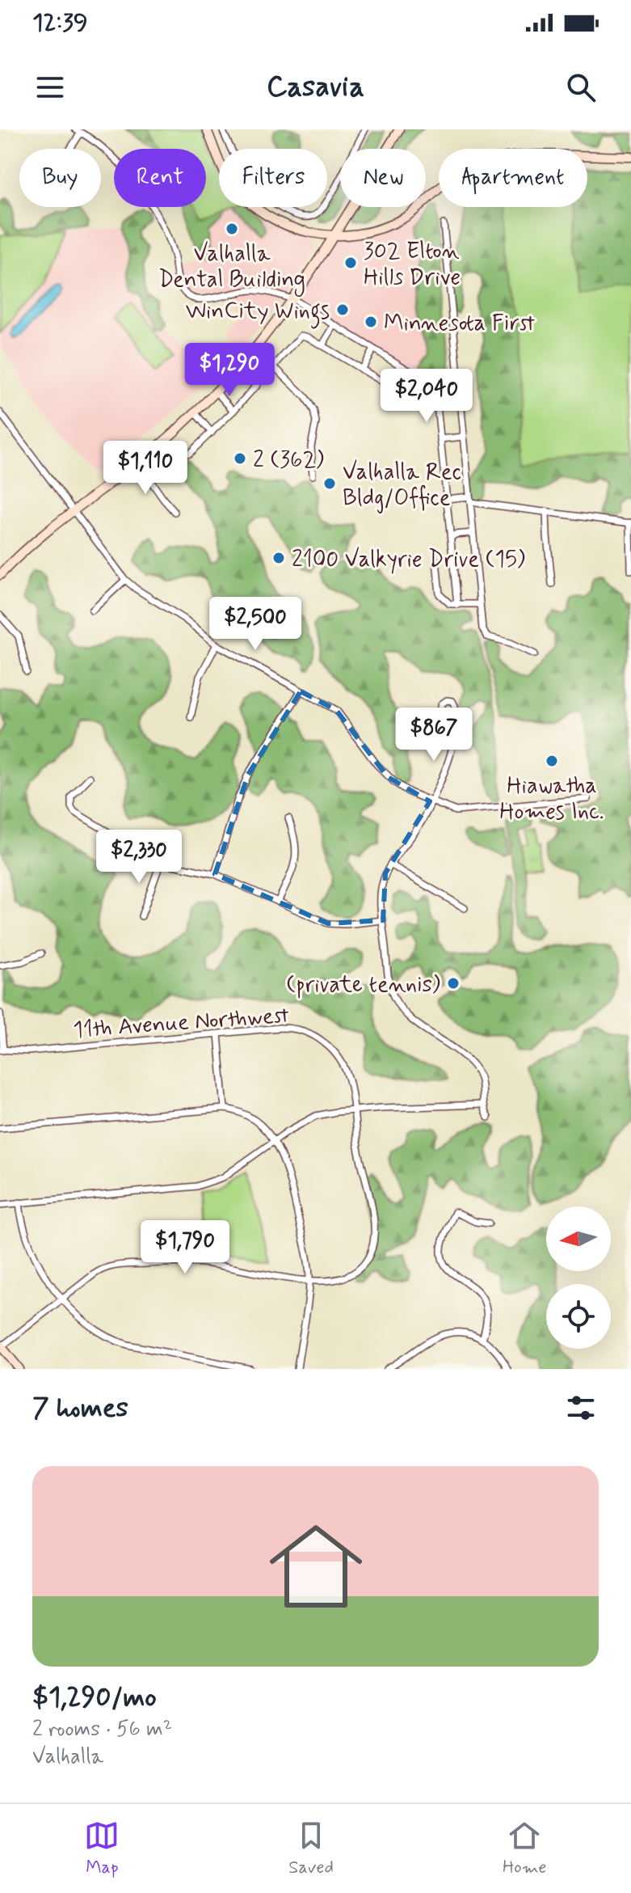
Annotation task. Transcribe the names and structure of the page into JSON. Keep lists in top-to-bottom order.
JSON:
{
  "streets": {
    "street": ["11th Avenue Northwest"]
  },
  "places": [
    "Valhalla Dental Building",
    "302 Elton Hills Drive",
    "WinCity Wings",
    "Minnesota First",
    "2 (362)",
    "Valhalla Rec Bldg/Office",
    "2100 Valkyrie Drive (15)",
    "Hiawatha Homes Inc.",
    "(private tennis)"
  ],
  "north": "left",
  "page": {
    "status": "12:39",
    "header": "Casavia",
    "chip": [
      "Buy",
      "Rent",
      "Filters",
      "New",
      "Apartment"
    ],
    "price": [
      "$1,290",
      "$2,040",
      "$1,110",
      "$2,500",
      "$867",
      "$2,330",
      "$1,790"
    ],
    "heading": "7 homes",
    "list": [
      {
        "name": "$1,290/mo",
        "note": "2 rooms · 56 m² · Valhalla"
      }
    ],
    "tabs": ["Map", "Saved", "Home"]
  }
}
